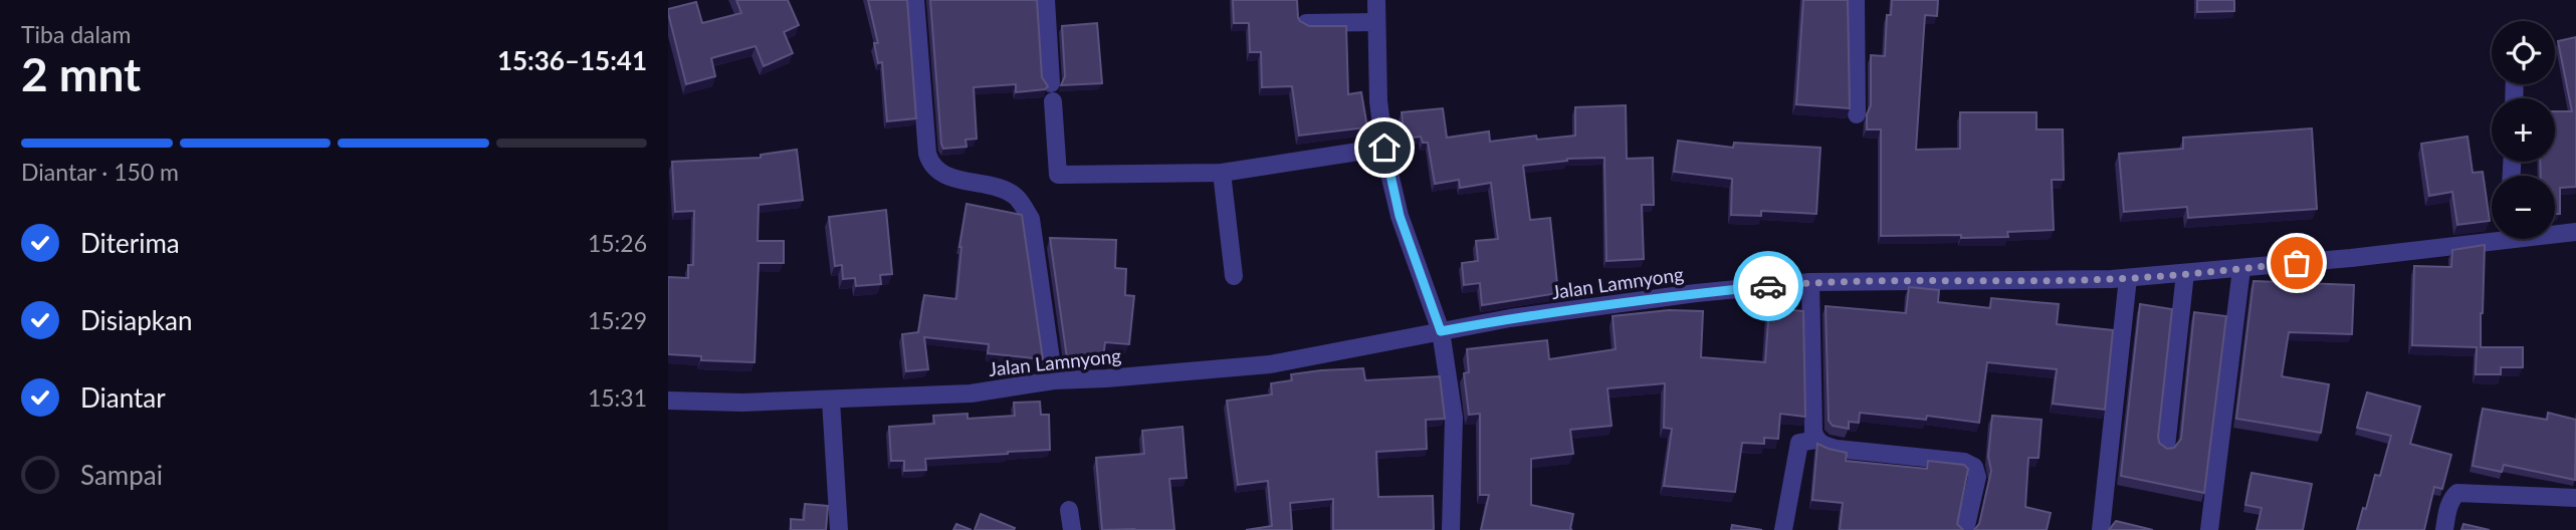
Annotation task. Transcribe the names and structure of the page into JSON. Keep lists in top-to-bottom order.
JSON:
{
  "streets": {
    "street": ["Jalan Lamnyong"]
  },
  "page": {
    "heading": ["2 mnt", "Tiba dalam", "15:36–15:41"],
    "map_buttons": ["+", "−"],
    "bar": "Diantar · 150 m",
    "list": [
      ["Diterima", "15:26"],
      ["Disiapkan", "15:29"],
      ["Diantar", "15:31"],
      "Sampai"
    ]
  }
}
